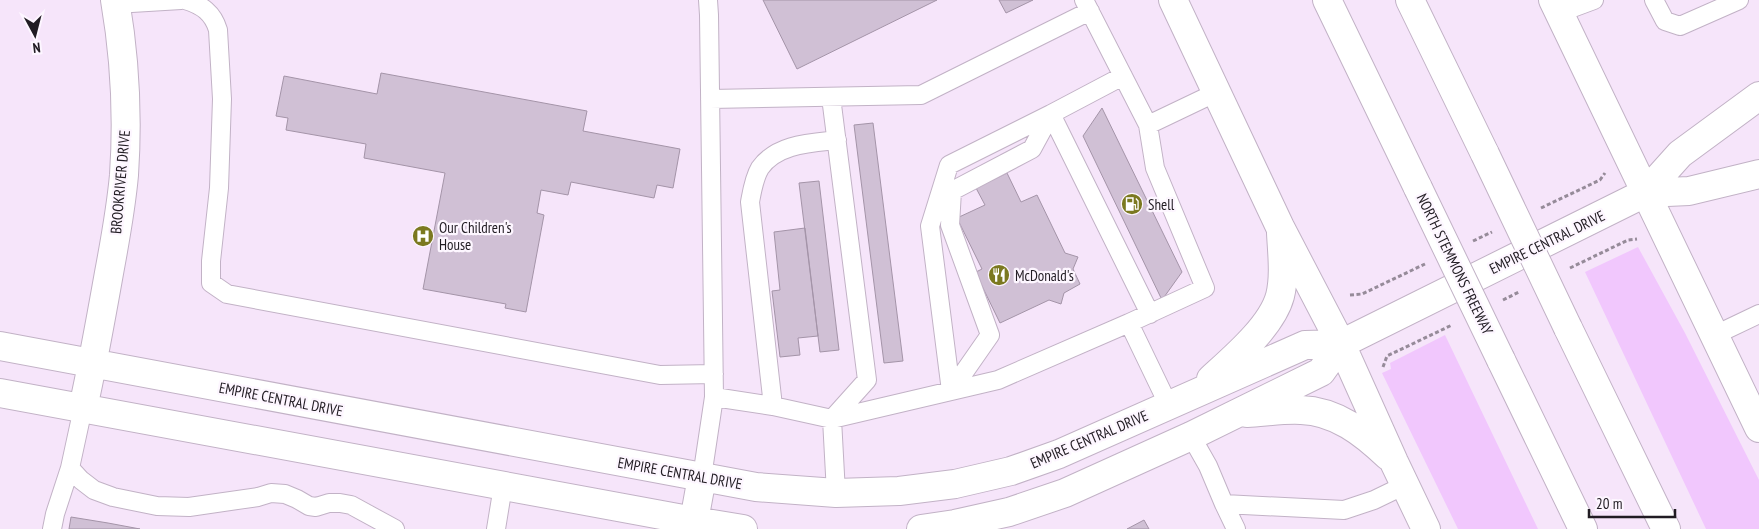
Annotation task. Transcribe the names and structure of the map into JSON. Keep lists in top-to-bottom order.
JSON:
{
  "streets": {
    "main road": ["BROOKRIVER DRIVE", "EMPIRE CENTRAL DRIVE", "NORTH STEMMONS FREEWAY"]
  },
  "crossings": [
    ["BROOKRIVER DRIVE", "EMPIRE CENTRAL DRIVE"]
  ],
  "places": {
    "fuel station": ["Shell"],
    "hospital": ["Our Children's House"],
    "restaurant": ["McDonald's"]
  },
  "scale_bar": "20 m",
  "north": "bottom"
}
